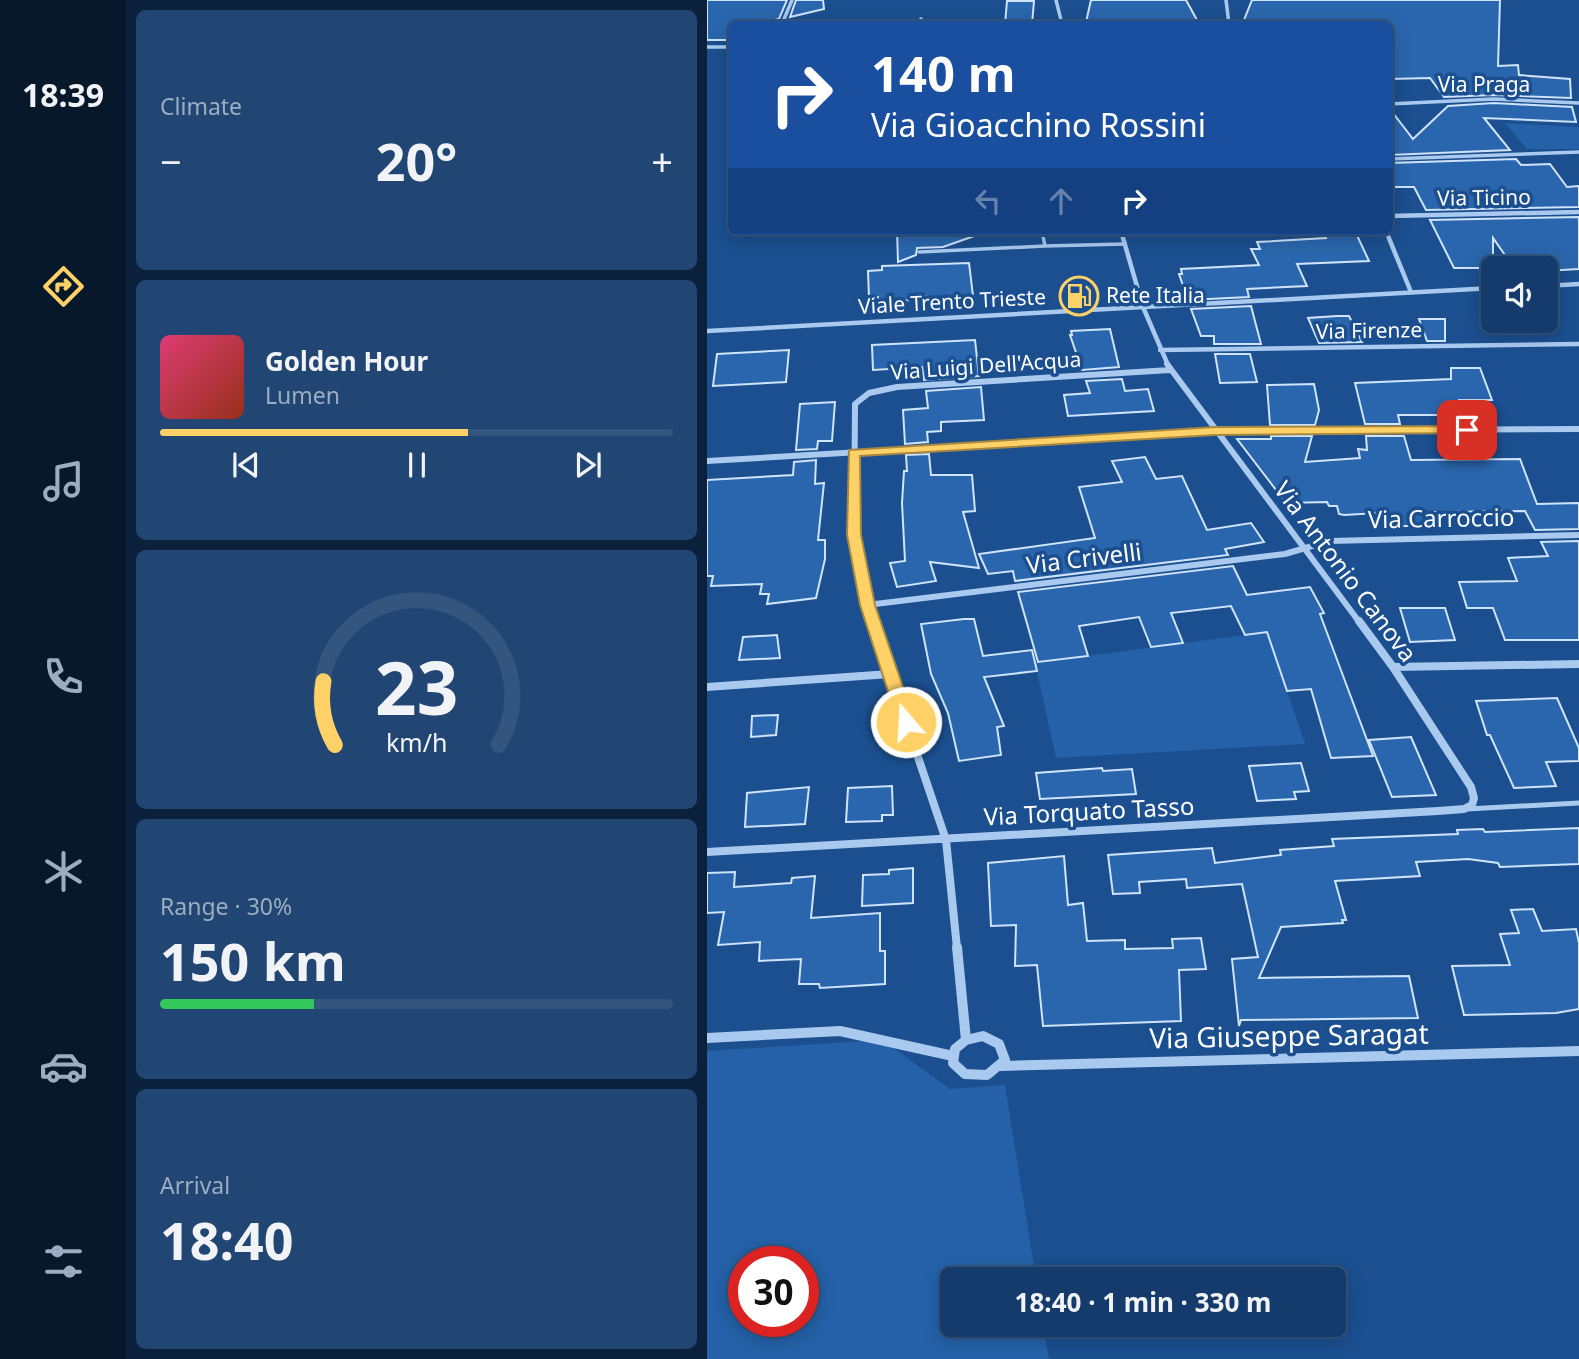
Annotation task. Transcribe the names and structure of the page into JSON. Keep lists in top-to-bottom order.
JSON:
{
  "streets": {
    "street": [
      "Via Praga",
      "Via Ticino",
      "Viale Trento Trieste",
      "Via Firenze",
      "Via Luigi Dell'Acqua",
      "Via Carroccio",
      "Via Crivelli",
      "Via Antonio Canova",
      "Via Torquato Tasso",
      "Via Giuseppe Saragat"
    ]
  },
  "crossings": [
    ["Via Luigi Dell'Acqua", "Via Antonio Canova"],
    ["Via Carroccio", "Via Crivelli"],
    ["Via Carroccio", "Via Antonio Canova"],
    ["Via Crivelli", "Via Antonio Canova"],
    ["Via Antonio Canova", "Via Torquato Tasso"]
  ],
  "places": {
    "fuel station": ["Rete Italia"]
  },
  "page": {
    "tabs": "18:39",
    "tile": [
      "Climate",
      ["Range · 30%", "150 km"],
      ["Arrival", "18:40"]
    ],
    "turn": ["140 m", "Via Gioacchino Rossini"],
    "heat": ["−", "20°", "+"],
    "song": ["Golden Hour", "Lumen"],
    "limit": "30",
    "trip": "18:40 · 1 min · 330 m",
    "gauge": ["23", "km/h"]
  }
}
